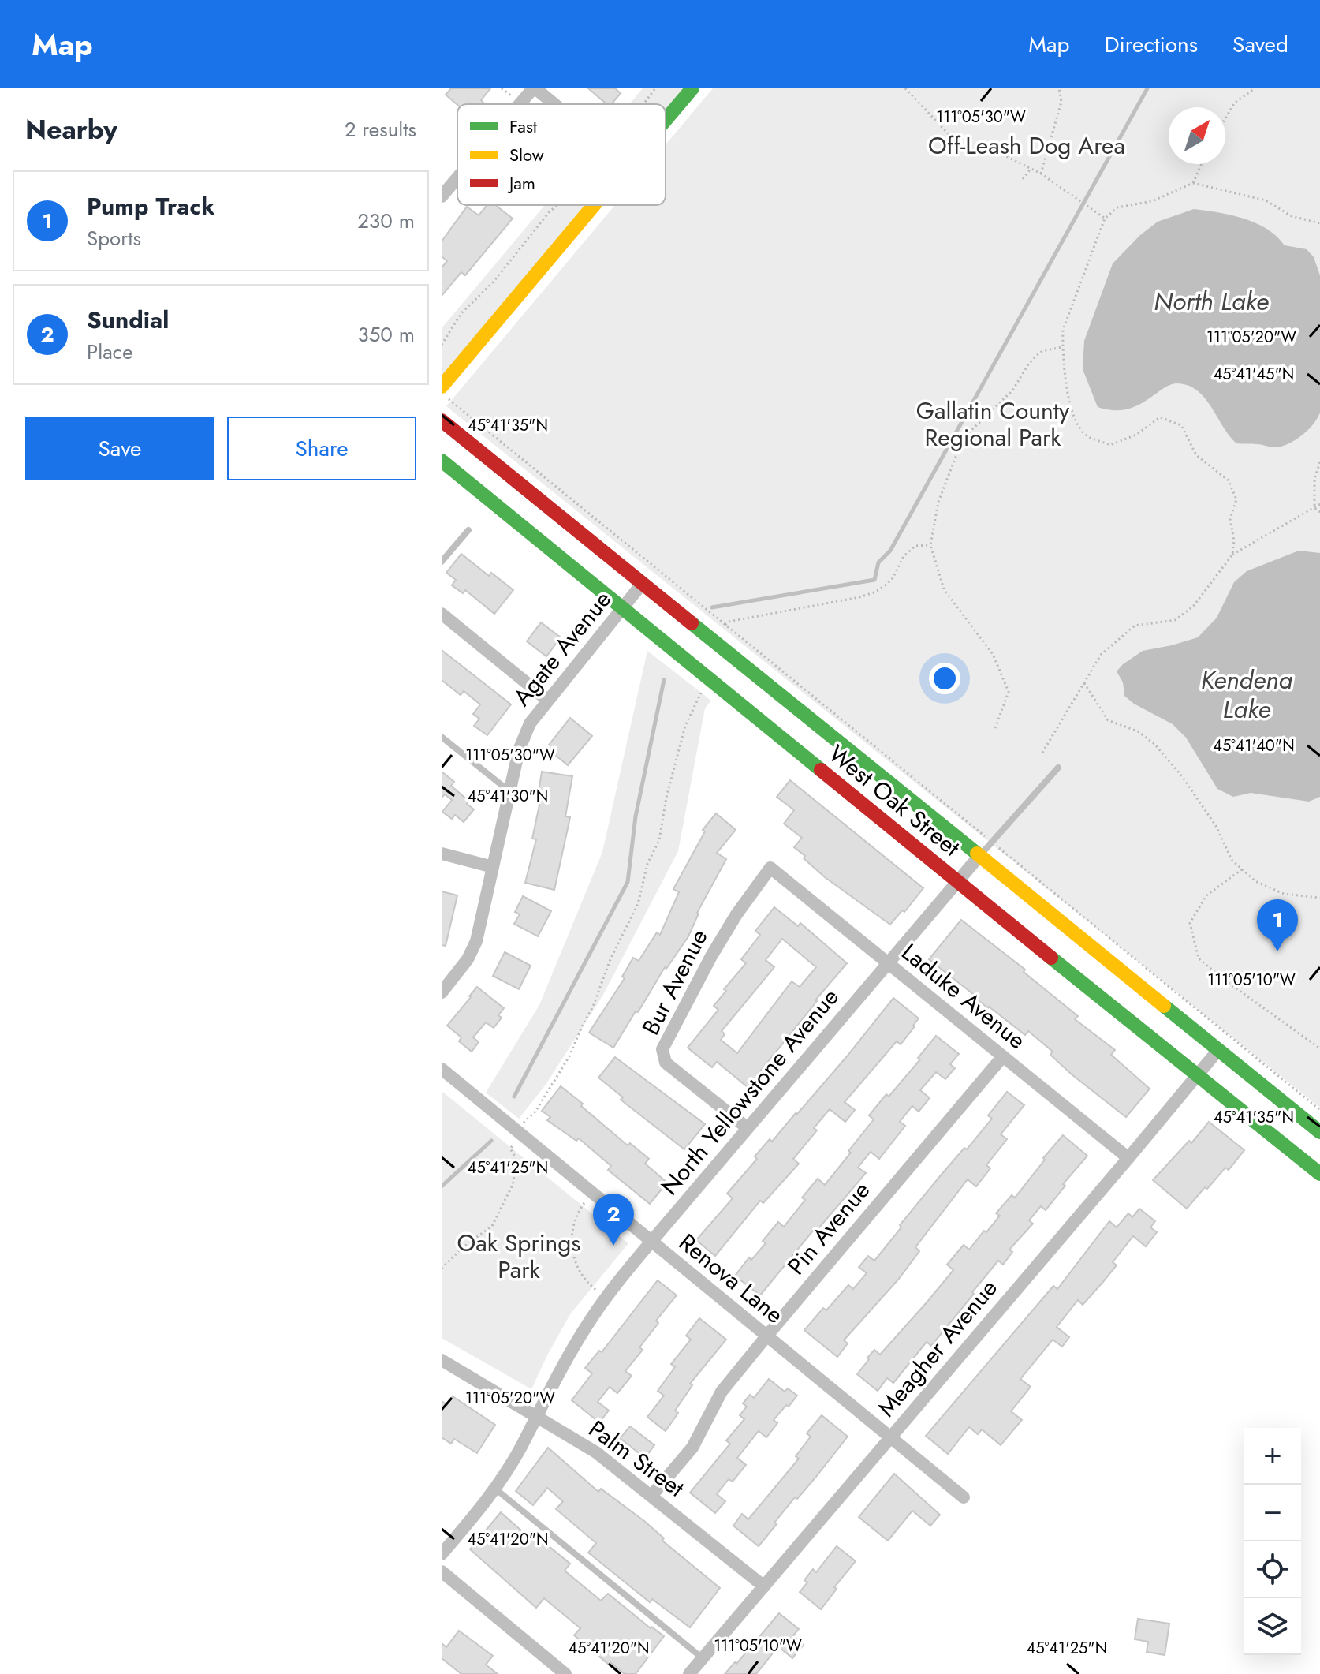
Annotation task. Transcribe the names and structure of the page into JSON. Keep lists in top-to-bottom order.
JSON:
{
  "streets": {
    "main road": ["West Oak Street"],
    "street": [
      "Agate Avenue",
      "Bur Avenue",
      "Laduke Avenue",
      "North Yellowstone Avenue",
      "Pin Avenue",
      "Renova Lane",
      "Meagher Avenue",
      "Palm Street"
    ]
  },
  "crossings": [
    ["Agate Avenue", "West Oak Street"],
    ["West Oak Street", "North Yellowstone Avenue"],
    ["West Oak Street", "Meagher Avenue"],
    ["Bur Avenue", "Laduke Avenue"],
    ["Bur Avenue", "North Yellowstone Avenue"],
    ["Laduke Avenue", "North Yellowstone Avenue"],
    ["Laduke Avenue", "Pin Avenue"],
    ["Laduke Avenue", "Meagher Avenue"],
    ["North Yellowstone Avenue", "Renova Lane"],
    ["North Yellowstone Avenue", "Palm Street"],
    ["Pin Avenue", "Renova Lane"],
    ["Pin Avenue", "Palm Street"],
    ["Renova Lane", "Meagher Avenue"],
    ["Meagher Avenue", "Palm Street"]
  ],
  "water": ["North Lake", "Kendena Lake"],
  "parks": ["Off-Leash Dog Area", "Gallatin County Regional Park", "Oak Springs Park"],
  "legend": ["Fast", "Slow", "Jam"],
  "north": "top right",
  "page": {
    "header": "Map",
    "nav": ["Map", "Directions", "Saved"],
    "heading": ["Nearby", "2 results"],
    "list": [
      {
        "mark": "1",
        "name": "Pump Track",
        "note": "Sports",
        "value": "230 m"
      },
      {
        "mark": "2",
        "name": "Sundial",
        "note": "Place",
        "value": "350 m"
      }
    ],
    "buttons": ["Save", "Share"],
    "pins": ["1", "2"],
    "map_buttons": ["+", "−"]
  },
  "coordinates": [
    "111°05'30\"W",
    "111°05'20\"W",
    "45°41'45\"N",
    "45°41'35\"N",
    "45°41'40\"N",
    "45°41'30\"N",
    "111°05'10\"W",
    "45°41'25\"N",
    "45°41'20\"N"
  ]
}
